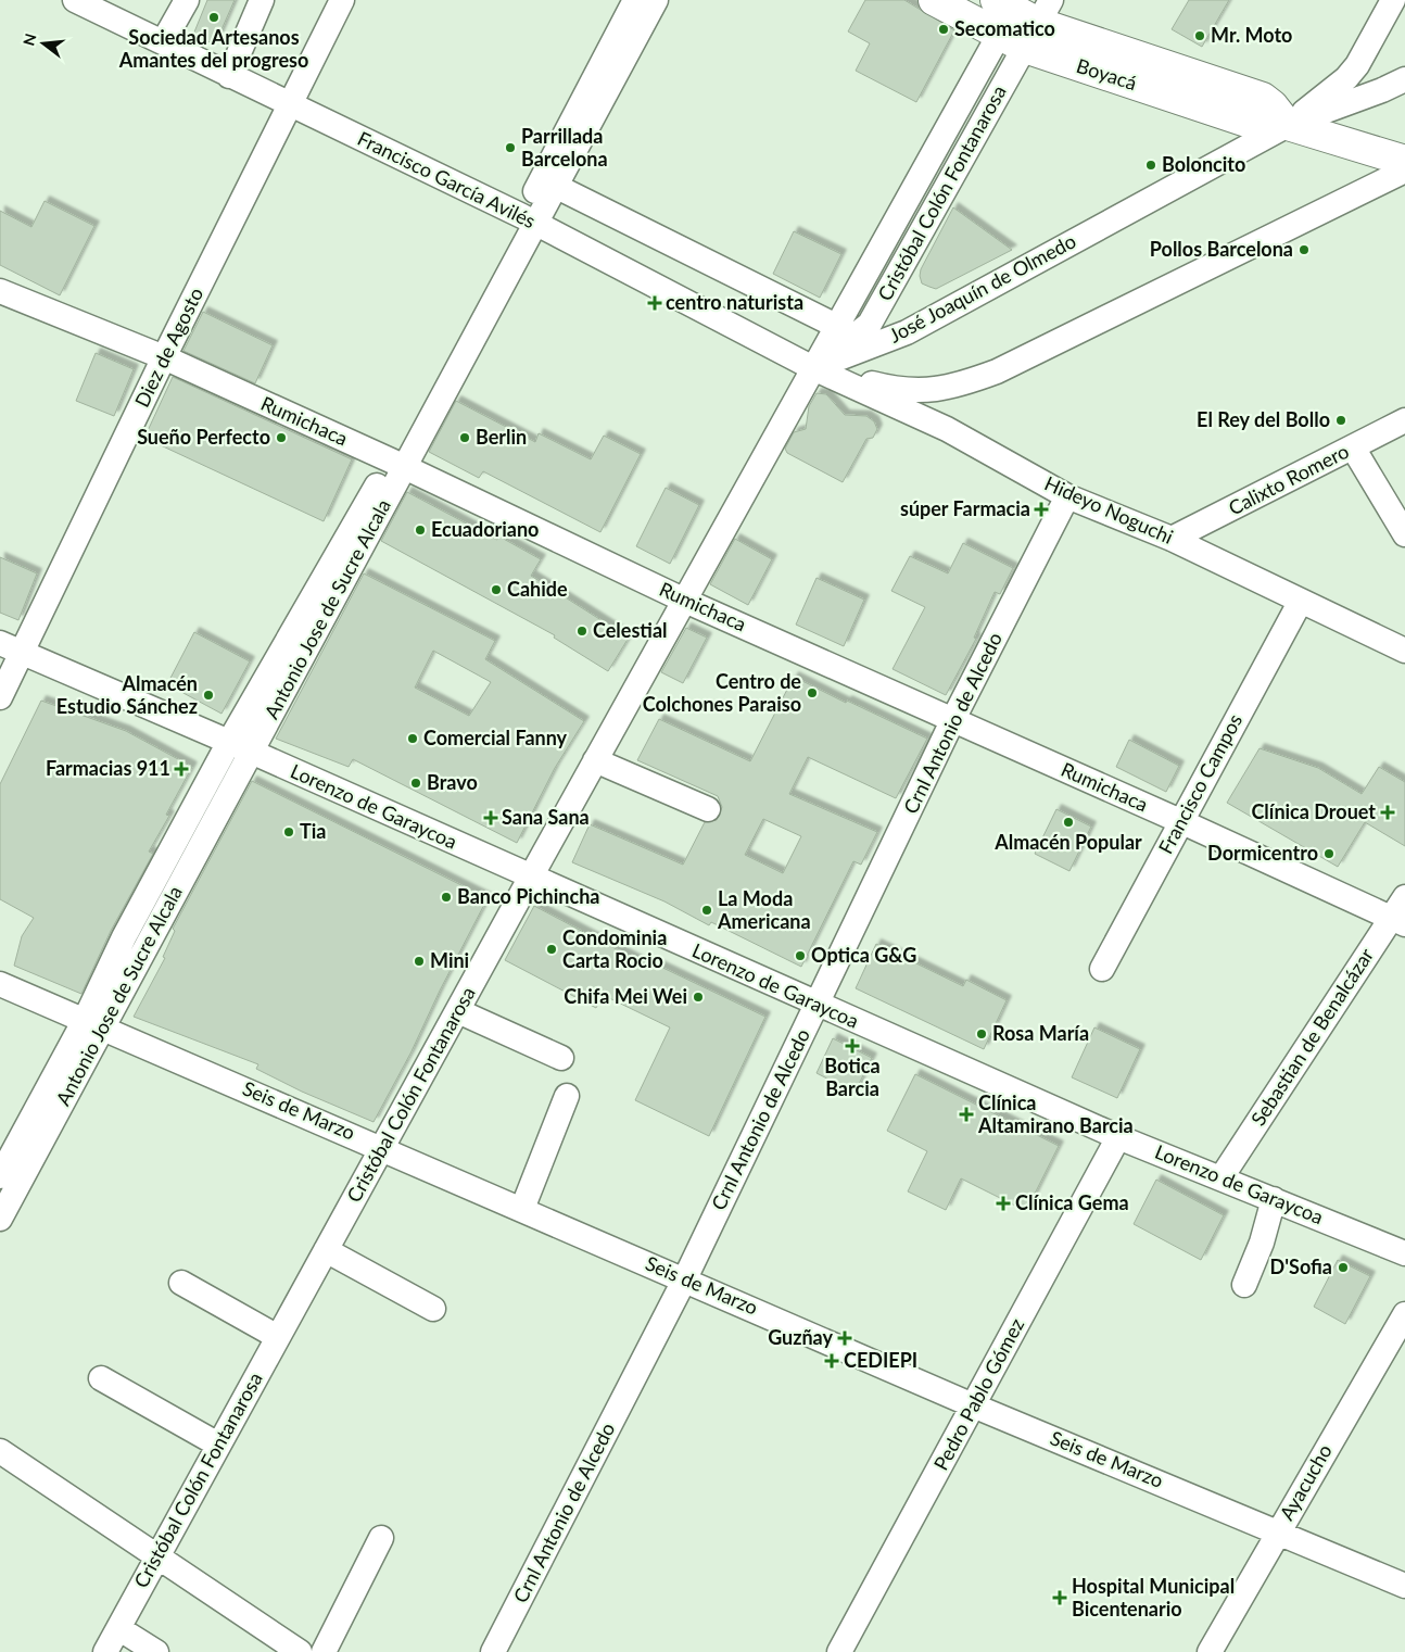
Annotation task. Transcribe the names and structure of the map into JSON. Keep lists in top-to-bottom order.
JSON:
{
  "streets": {
    "main road": ["Boyacá"],
    "street": [
      "Francisco García Avilés",
      "Cristóbal Colón Fontanarosa",
      "José Joaquín de Olmedo",
      "Diez de Agosto",
      "Rumichaca",
      "Calixto Romero",
      "Hideyo Noguchi",
      "Antonio Jose de Sucre Alcala",
      "Crnl Antonio de Alcedo",
      "Francisco Campos",
      "Lorenzo de Garaycoa",
      "Sebastian de Benalcázar",
      "Seis de Marzo",
      "Pedro Pablo Gómez",
      "Ayacucho"
    ]
  },
  "crossings": [
    ["Boyacá", "Cristóbal Colón Fontanarosa"],
    ["Boyacá", "José Joaquín de Olmedo"],
    ["Francisco García Avilés", "Cristóbal Colón Fontanarosa"],
    ["Francisco García Avilés", "José Joaquín de Olmedo"],
    ["Francisco García Avilés", "Diez de Agosto"],
    ["Francisco García Avilés", "Hideyo Noguchi"],
    ["Francisco García Avilés", "Antonio Jose de Sucre Alcala"],
    ["Cristóbal Colón Fontanarosa", "José Joaquín de Olmedo"],
    ["Cristóbal Colón Fontanarosa", "Rumichaca"],
    ["Cristóbal Colón Fontanarosa", "Hideyo Noguchi"],
    ["Cristóbal Colón Fontanarosa", "Lorenzo de Garaycoa"],
    ["Cristóbal Colón Fontanarosa", "Seis de Marzo"],
    ["José Joaquín de Olmedo", "Hideyo Noguchi"],
    ["Diez de Agosto", "Rumichaca"],
    ["Diez de Agosto", "Lorenzo de Garaycoa"],
    ["Rumichaca", "Antonio Jose de Sucre Alcala"],
    ["Rumichaca", "Crnl Antonio de Alcedo"],
    ["Rumichaca", "Francisco Campos"],
    ["Rumichaca", "Sebastian de Benalcázar"],
    ["Calixto Romero", "Hideyo Noguchi"],
    ["Hideyo Noguchi", "Crnl Antonio de Alcedo"],
    ["Hideyo Noguchi", "Francisco Campos"],
    ["Antonio Jose de Sucre Alcala", "Lorenzo de Garaycoa"],
    ["Antonio Jose de Sucre Alcala", "Seis de Marzo"],
    ["Crnl Antonio de Alcedo", "Lorenzo de Garaycoa"],
    ["Crnl Antonio de Alcedo", "Seis de Marzo"],
    ["Lorenzo de Garaycoa", "Sebastian de Benalcázar"],
    ["Lorenzo de Garaycoa", "Pedro Pablo Gómez"],
    ["Seis de Marzo", "Pedro Pablo Gómez"],
    ["Seis de Marzo", "Ayacucho"]
  ],
  "places": {
    "other": [
      "Sociedad Artesanos Amantes del progreso",
      "Secomatico",
      "Mr. Moto",
      "Parrillada Barcelona",
      "Boloncito",
      "Pollos Barcelona",
      "El Rey del Bollo",
      "Sueño Perfecto",
      "Berlin",
      "Ecuadoriano",
      "Cahide",
      "Celestial",
      "Centro de Colchones Paraiso",
      "Almacén Estudio Sánchez",
      "Comercial Fanny",
      "Bravo",
      "Almacén Popular",
      "Tia",
      "Dormicentro",
      "Banco Pichincha",
      "La Moda Americana",
      "Condominia Carta Rocio",
      "Optica G&G",
      "Mini",
      "Chifa Mei Wei",
      "Rosa María",
      "D'Sofia"
    ],
    "health": [
      "centro naturista",
      "súper Farmacia",
      "Farmacias 911",
      "Clínica Drouet",
      "Sana Sana",
      "Botica Barcia",
      "Clínica Altamirano Barcia",
      "Clínica Gema",
      "Guzñay",
      "CEDIEPI",
      "Hospital Municipal Bicentenario"
    ]
  },
  "north": "left"
}
